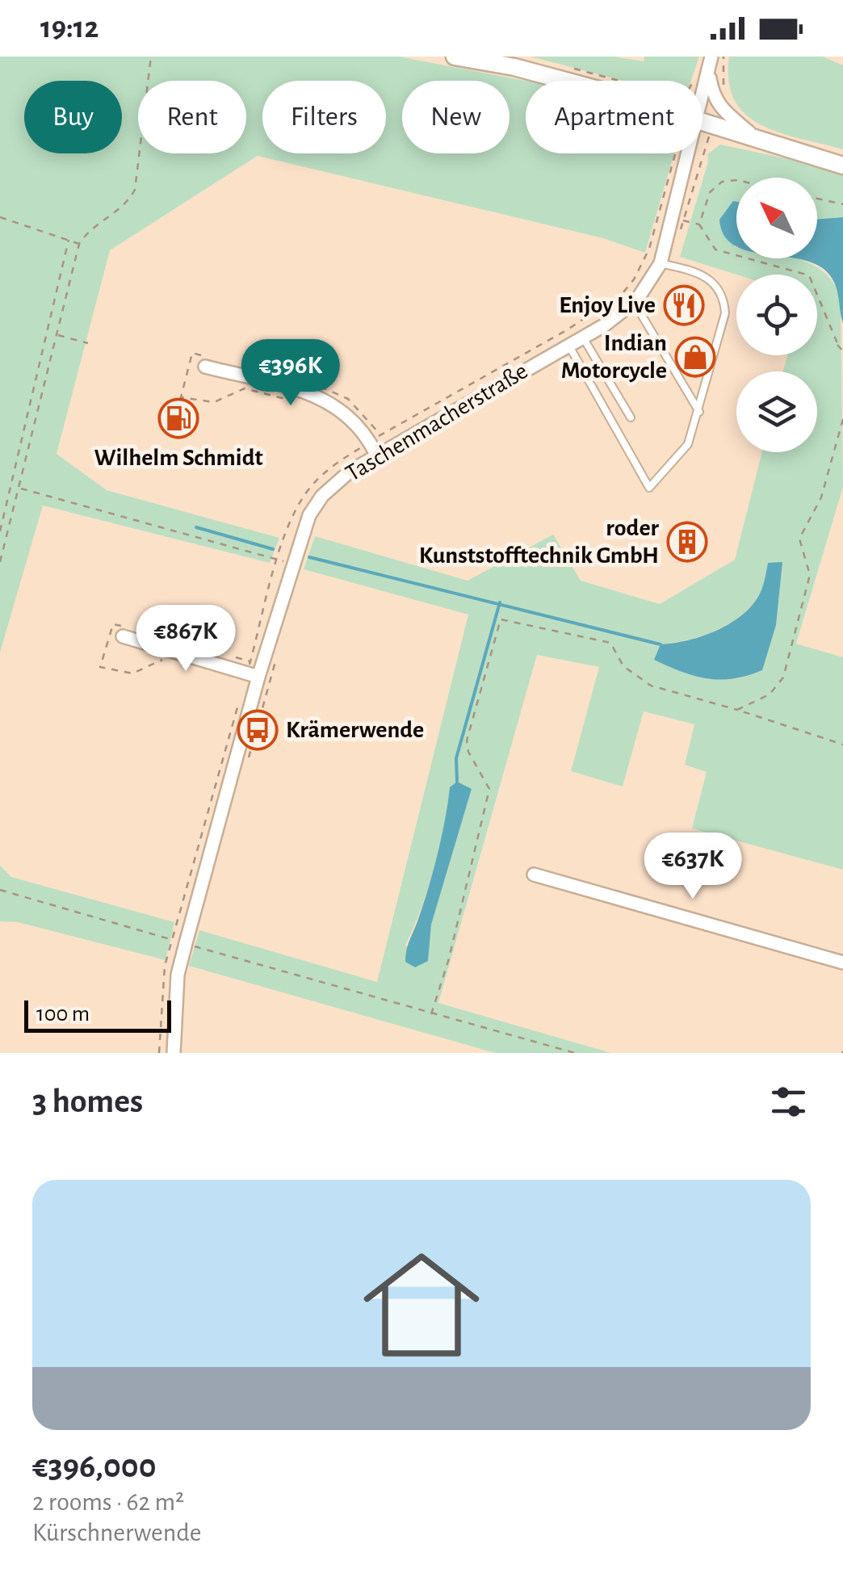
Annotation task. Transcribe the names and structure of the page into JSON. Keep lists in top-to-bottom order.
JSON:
{
  "streets": {
    "street": ["Taschenmacherstraße"]
  },
  "places": {
    "restaurant": ["Enjoy Live"],
    "shop": ["Indian Motorcycle"],
    "fuel station": ["Wilhelm Schmidt"],
    "building": ["roder Kunststofftechnik GmbH"],
    "bus stop": ["Krämerwende"]
  },
  "scale_bar": "100 m",
  "north": "top left",
  "page": {
    "status": "19:12",
    "chip": [
      "Buy",
      "Rent",
      "Filters",
      "New",
      "Apartment"
    ],
    "price": ["€396K", "€867K", "€637K"],
    "scale": "100 m",
    "heading": "3 homes",
    "list": [
      {
        "name": "€396,000",
        "note": "2 rooms · 62 m² · Kürschnerwende"
      }
    ]
  }
}
